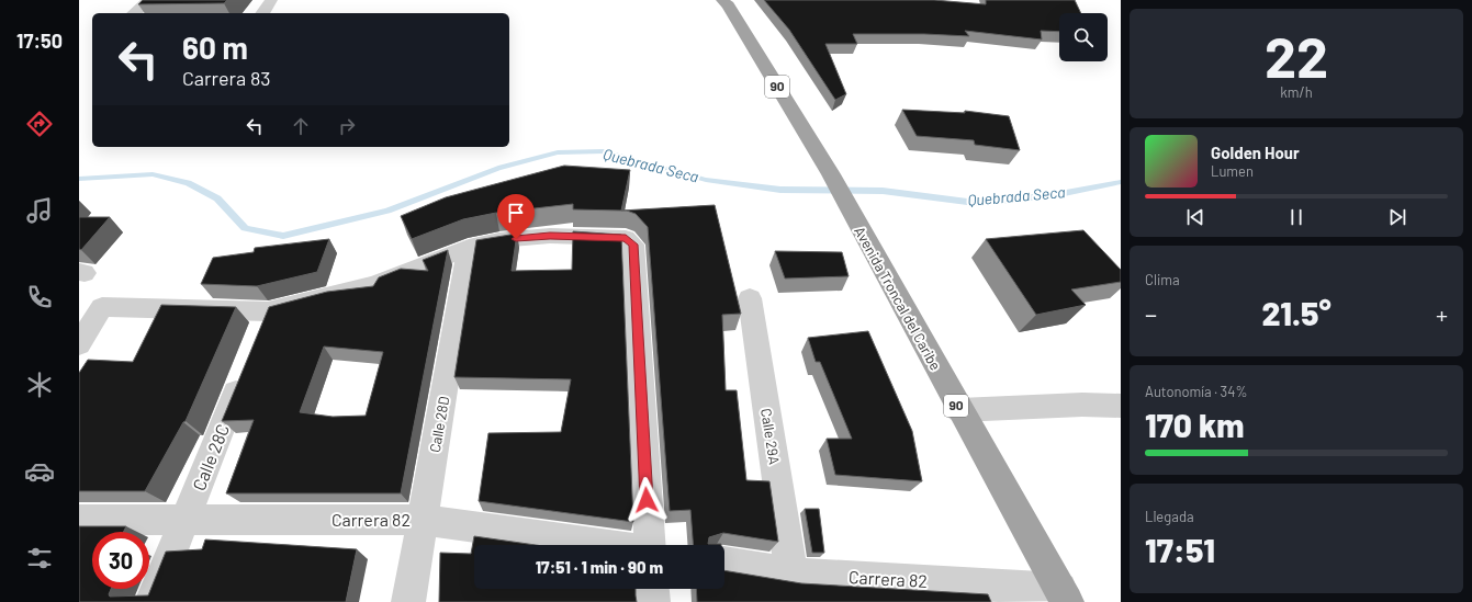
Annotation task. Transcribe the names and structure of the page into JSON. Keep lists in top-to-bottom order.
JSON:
{
  "streets": {
    "highway": ["90", "Avenida Troncal del Caribe"],
    "street": [
      "Calle 28D",
      "Calle 29A",
      "Calle 28C",
      "Carrera 82"
    ]
  },
  "crossings": [
    ["Avenida Troncal del Caribe", "Carrera 82"],
    ["Calle 28D", "Carrera 82"],
    ["Calle 29A", "Carrera 82"],
    ["Calle 28C", "Carrera 82"]
  ],
  "water": ["Quebrada Seca"],
  "page": {
    "tabs": "17:50",
    "tile": [
      ["22", "km/h"],
      "Clima",
      ["Autonomía · 34%", "170 km"],
      ["Llegada", "17:51"]
    ],
    "turn": ["60 m", "Carrera 83"],
    "song": ["Golden Hour", "Lumen"],
    "heat": ["−", "21.5°", "+"],
    "limit": "30",
    "trip": "17:51 · 1 min · 90 m"
  }
}
